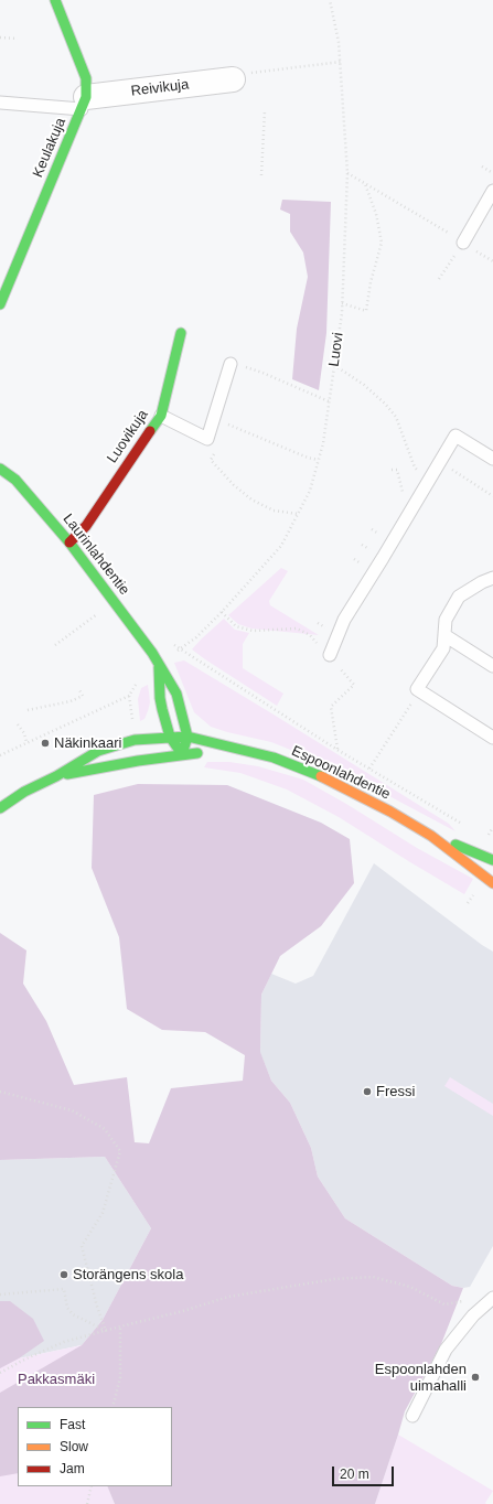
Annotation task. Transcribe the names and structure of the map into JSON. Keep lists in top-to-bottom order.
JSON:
{
  "streets": {
    "street": [
      "Reivikuja",
      "Keulakuja",
      "Luovikuja",
      "Laurinlahdentie",
      "Espoonlahdentie"
    ],
    "path": ["Luovi"]
  },
  "crossings": [
    ["Reivikuja", "Keulakuja"],
    ["Luovikuja", "Laurinlahdentie"],
    ["Laurinlahdentie", "Espoonlahdentie"]
  ],
  "parks": ["Pakkasmäki"],
  "places": [
    "Näkinkaari",
    "Fressi",
    "Storängens skola",
    "Espoonlahden uimahalli"
  ],
  "legend": ["Fast", "Slow", "Jam"],
  "scale_bar": "20 m"
}
